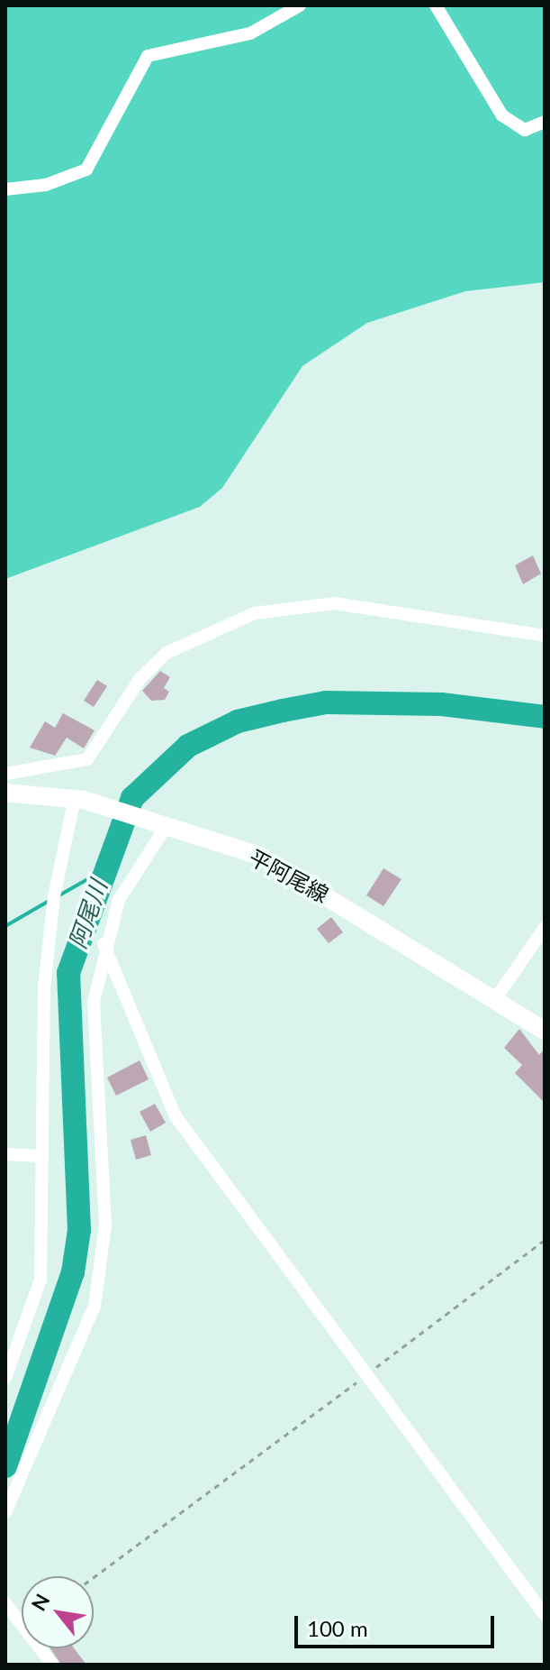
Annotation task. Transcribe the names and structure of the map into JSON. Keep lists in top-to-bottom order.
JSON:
{
  "streets": {
    "main road": ["平阿尾線"]
  },
  "water": ["阿尾川"],
  "scale_bar": "100 m",
  "north": "top left"
}
